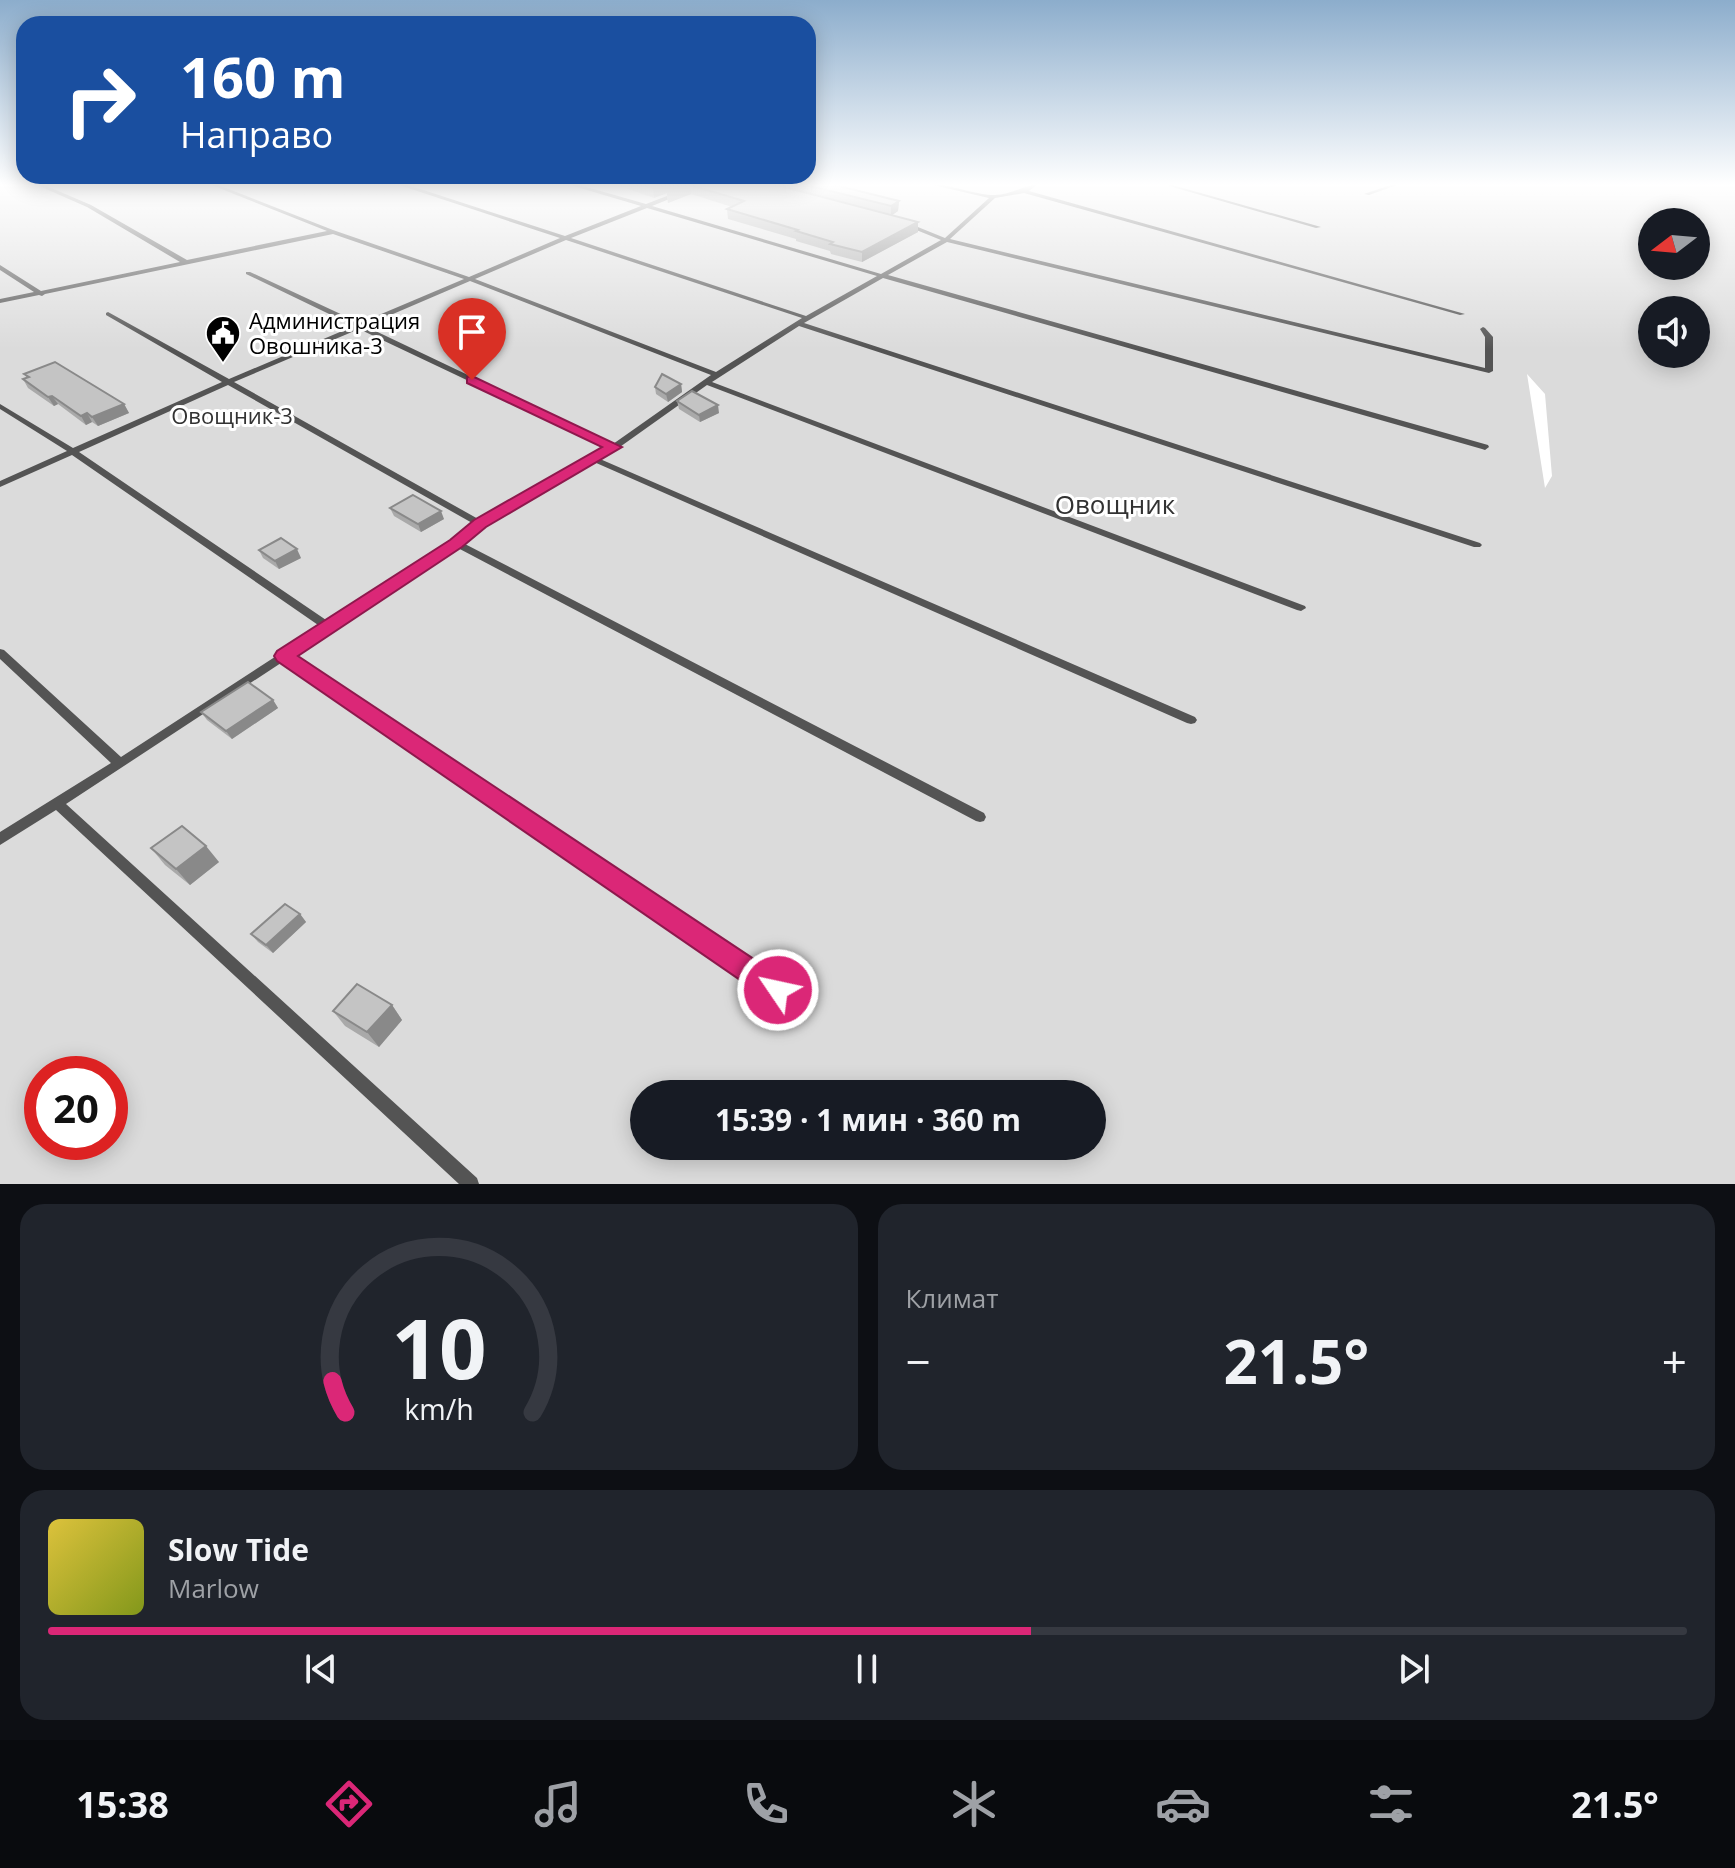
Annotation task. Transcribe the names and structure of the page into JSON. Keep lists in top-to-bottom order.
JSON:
{
  "parks": ["Овощник-3", "Овощник"],
  "places": {
    "public building": ["Администрация Овошника-3"]
  },
  "north": "left",
  "page": {
    "turn": ["160 m", "Направо"],
    "limit": "20",
    "trip": "15:39 · 1 мин · 360 m",
    "tile": "Климат",
    "heat": ["−", "21.5°", "+"],
    "song": ["Slow Tide", "Marlow"],
    "tabs": ["15:38", "21.5°"],
    "gauge": ["10", "km/h"]
  }
}
